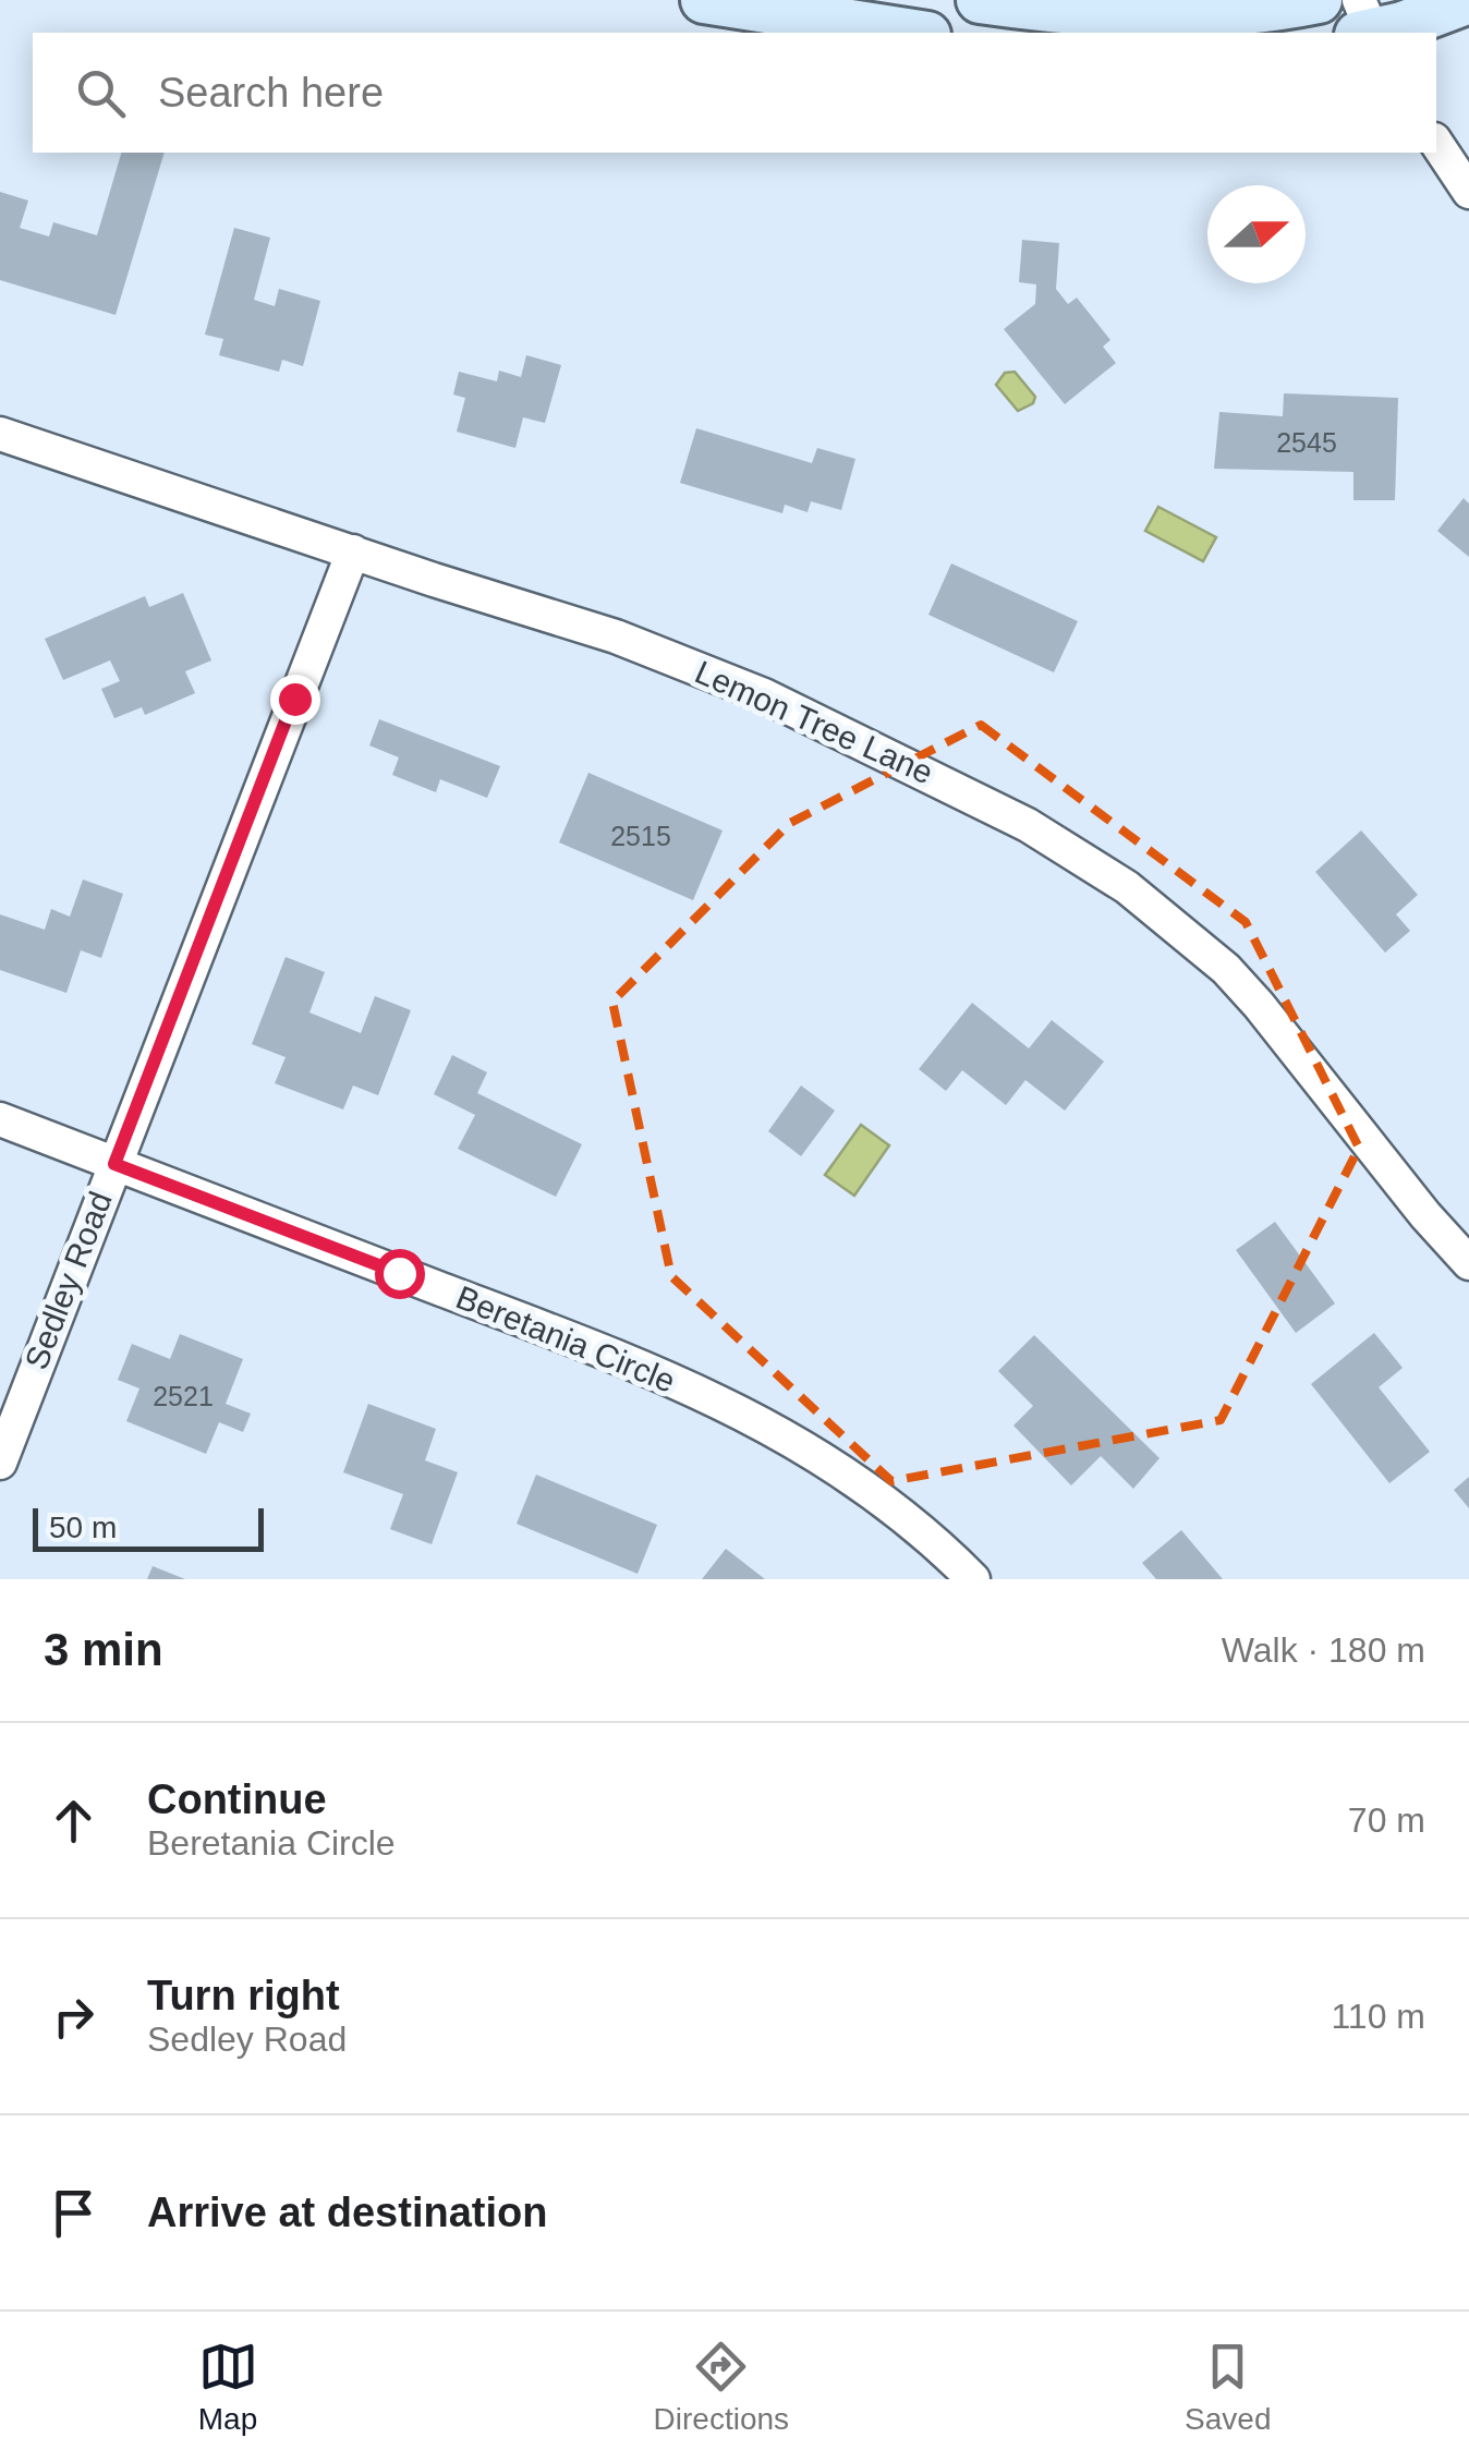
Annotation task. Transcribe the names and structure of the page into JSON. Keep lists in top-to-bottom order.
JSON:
{
  "streets": {
    "street": ["Lemon Tree Lane", "Sedley Road", "Beretania Circle"]
  },
  "crossings": [
    ["Lemon Tree Lane", "Sedley Road"],
    ["Sedley Road", "Beretania Circle"]
  ],
  "house_numbers": ["2545", "2515", "2521"],
  "scale_bar": "50 m",
  "north": "right",
  "page": {
    "search": "Search here",
    "scale": "50 m",
    "heading": ["3 min", "Walk · 180 m"],
    "list": [
      ["Continue", "Beretania Circle", "70 m"],
      ["Turn right", "Sedley Road", "110 m"],
      "Arrive at destination"
    ],
    "nav": ["Map", "Directions", "Saved"]
  }
}
